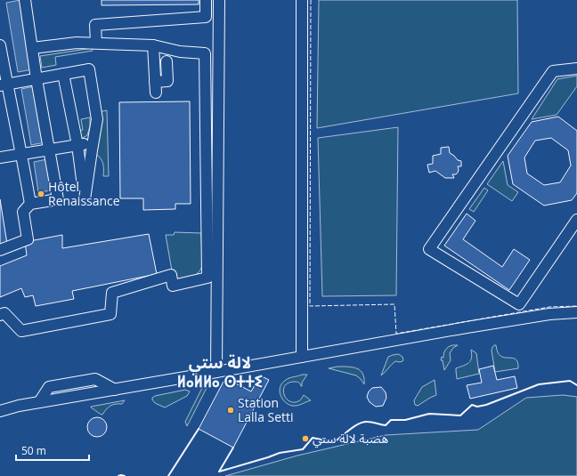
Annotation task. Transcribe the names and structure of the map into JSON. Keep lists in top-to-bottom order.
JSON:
{
  "districts": ["لالة ستي ⵍⴰⵍⵍⴰ ⵙⵜⵜⵉ"],
  "places": ["Hôtel Renaissance", "Station Lalla Setti", "هضبة لالة ستي"],
  "scale_bar": "50 m"
}
